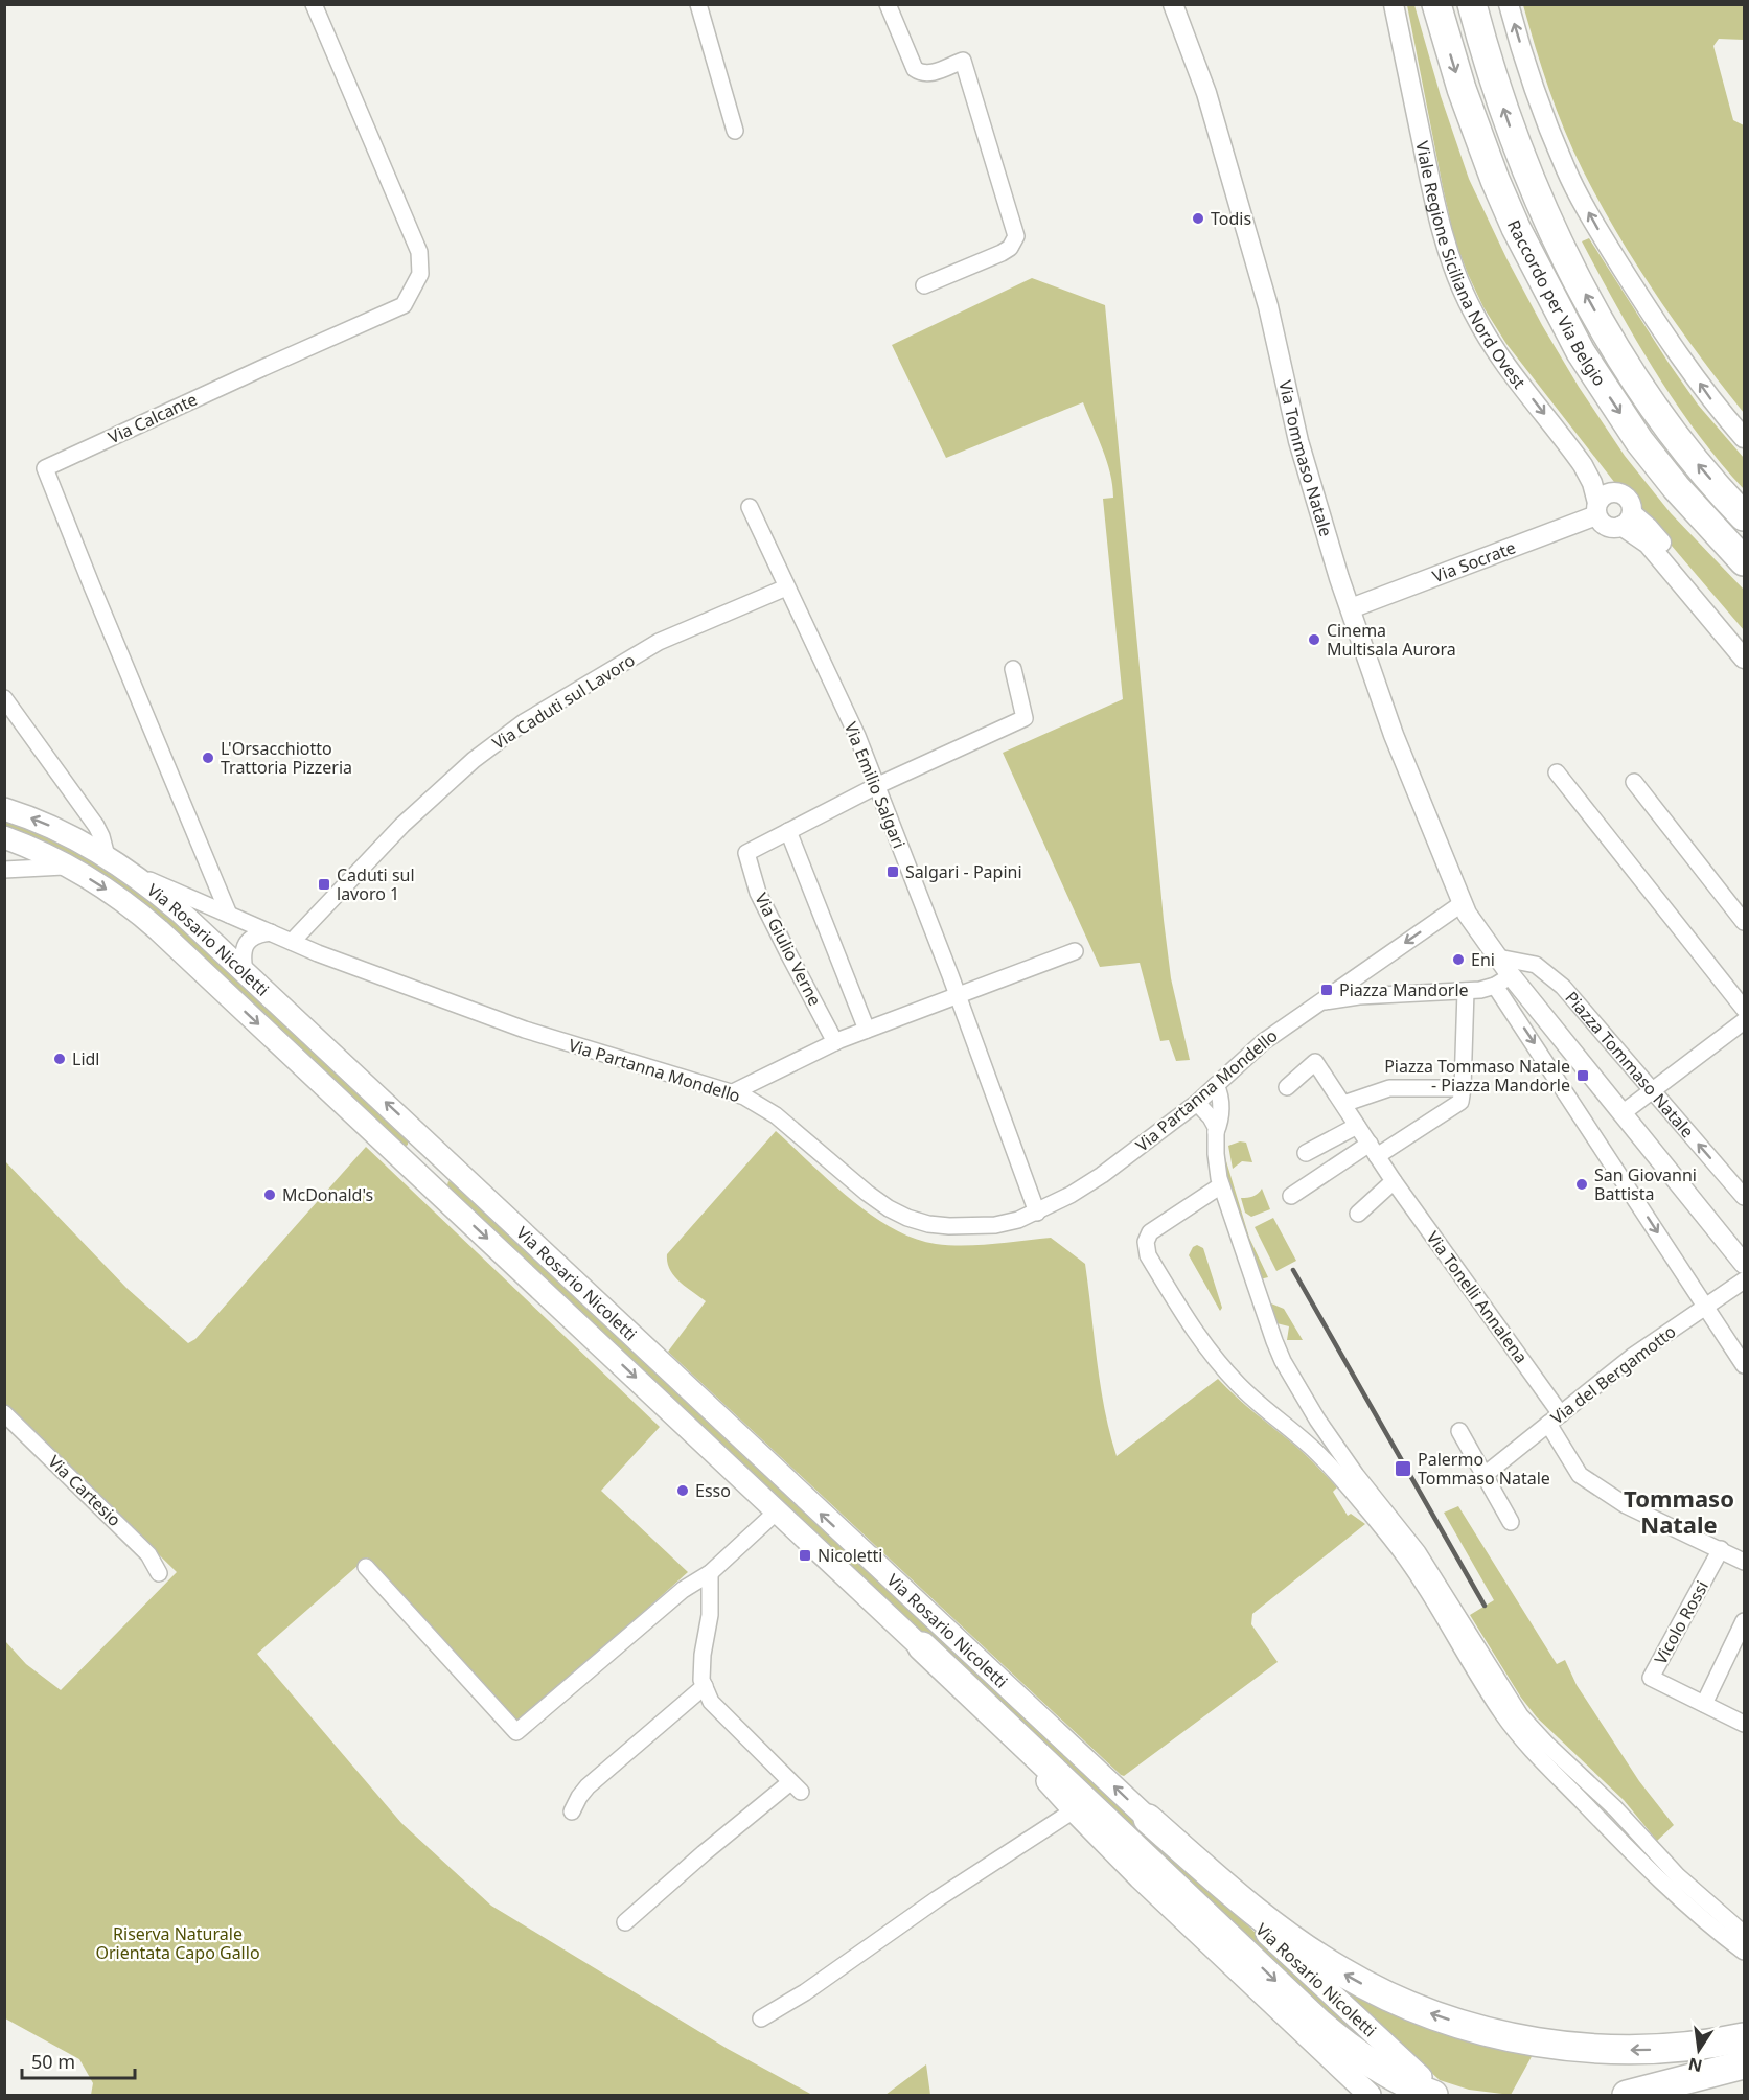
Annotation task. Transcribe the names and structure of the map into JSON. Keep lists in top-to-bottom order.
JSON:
{
  "streets": {
    "highway": ["Raccordo per Via Belgio"],
    "main road": ["Via Rosario Nicoletti"],
    "street": [
      "Viale Regione Siciliana Nord Ovest",
      "Via Calcante",
      "Via Tommaso Natale",
      "Via Socrate",
      "Via Caduti sul Lavoro",
      "Via Emilio Salgari",
      "Via Giulio Verne",
      "Piazza Tommaso Natale",
      "Via Partanna Mondello",
      "Via Tonelli Annalena",
      "Via del Bergamotto",
      "Via Cartesio",
      "Vicolo Rossi"
    ]
  },
  "crossings": [
    ["Viale Regione Siciliana Nord Ovest", "Via Socrate"],
    ["Via Calcante", "Via Partanna Mondello"],
    ["Via Tommaso Natale", "Via Socrate"],
    ["Via Tommaso Natale", "Piazza Tommaso Natale"],
    ["Via Caduti sul Lavoro", "Via Emilio Salgari"],
    ["Via Caduti sul Lavoro", "Via Partanna Mondello"],
    ["Via Emilio Salgari", "Via Partanna Mondello"],
    ["Via Rosario Nicoletti", "Via Partanna Mondello"],
    ["Piazza Tommaso Natale", "Via del Bergamotto"],
    ["Via Tonelli Annalena", "Via del Bergamotto"],
    ["Via Tonelli Annalena", "Vicolo Rossi"]
  ],
  "districts": ["Tommaso Natale"],
  "parks": ["Riserva Naturale Orientata Capo Gallo"],
  "places": {
    "other": [
      "Todis",
      "Cinema Multisala Aurora",
      "L'Orsacchiotto Trattoria Pizzeria",
      "Eni",
      "Lidl",
      "San Giovanni Battista",
      "McDonald's",
      "Esso"
    ],
    "transit": [
      "Salgari - Papini",
      "Caduti sul lavoro 1",
      "Piazza Mandorle",
      "Piazza Tommaso Natale - Piazza Mandorle",
      "Palermo Tommaso Natale",
      "Nicoletti"
    ]
  },
  "scale_bar": "50 m",
  "north": "bottom"
}
